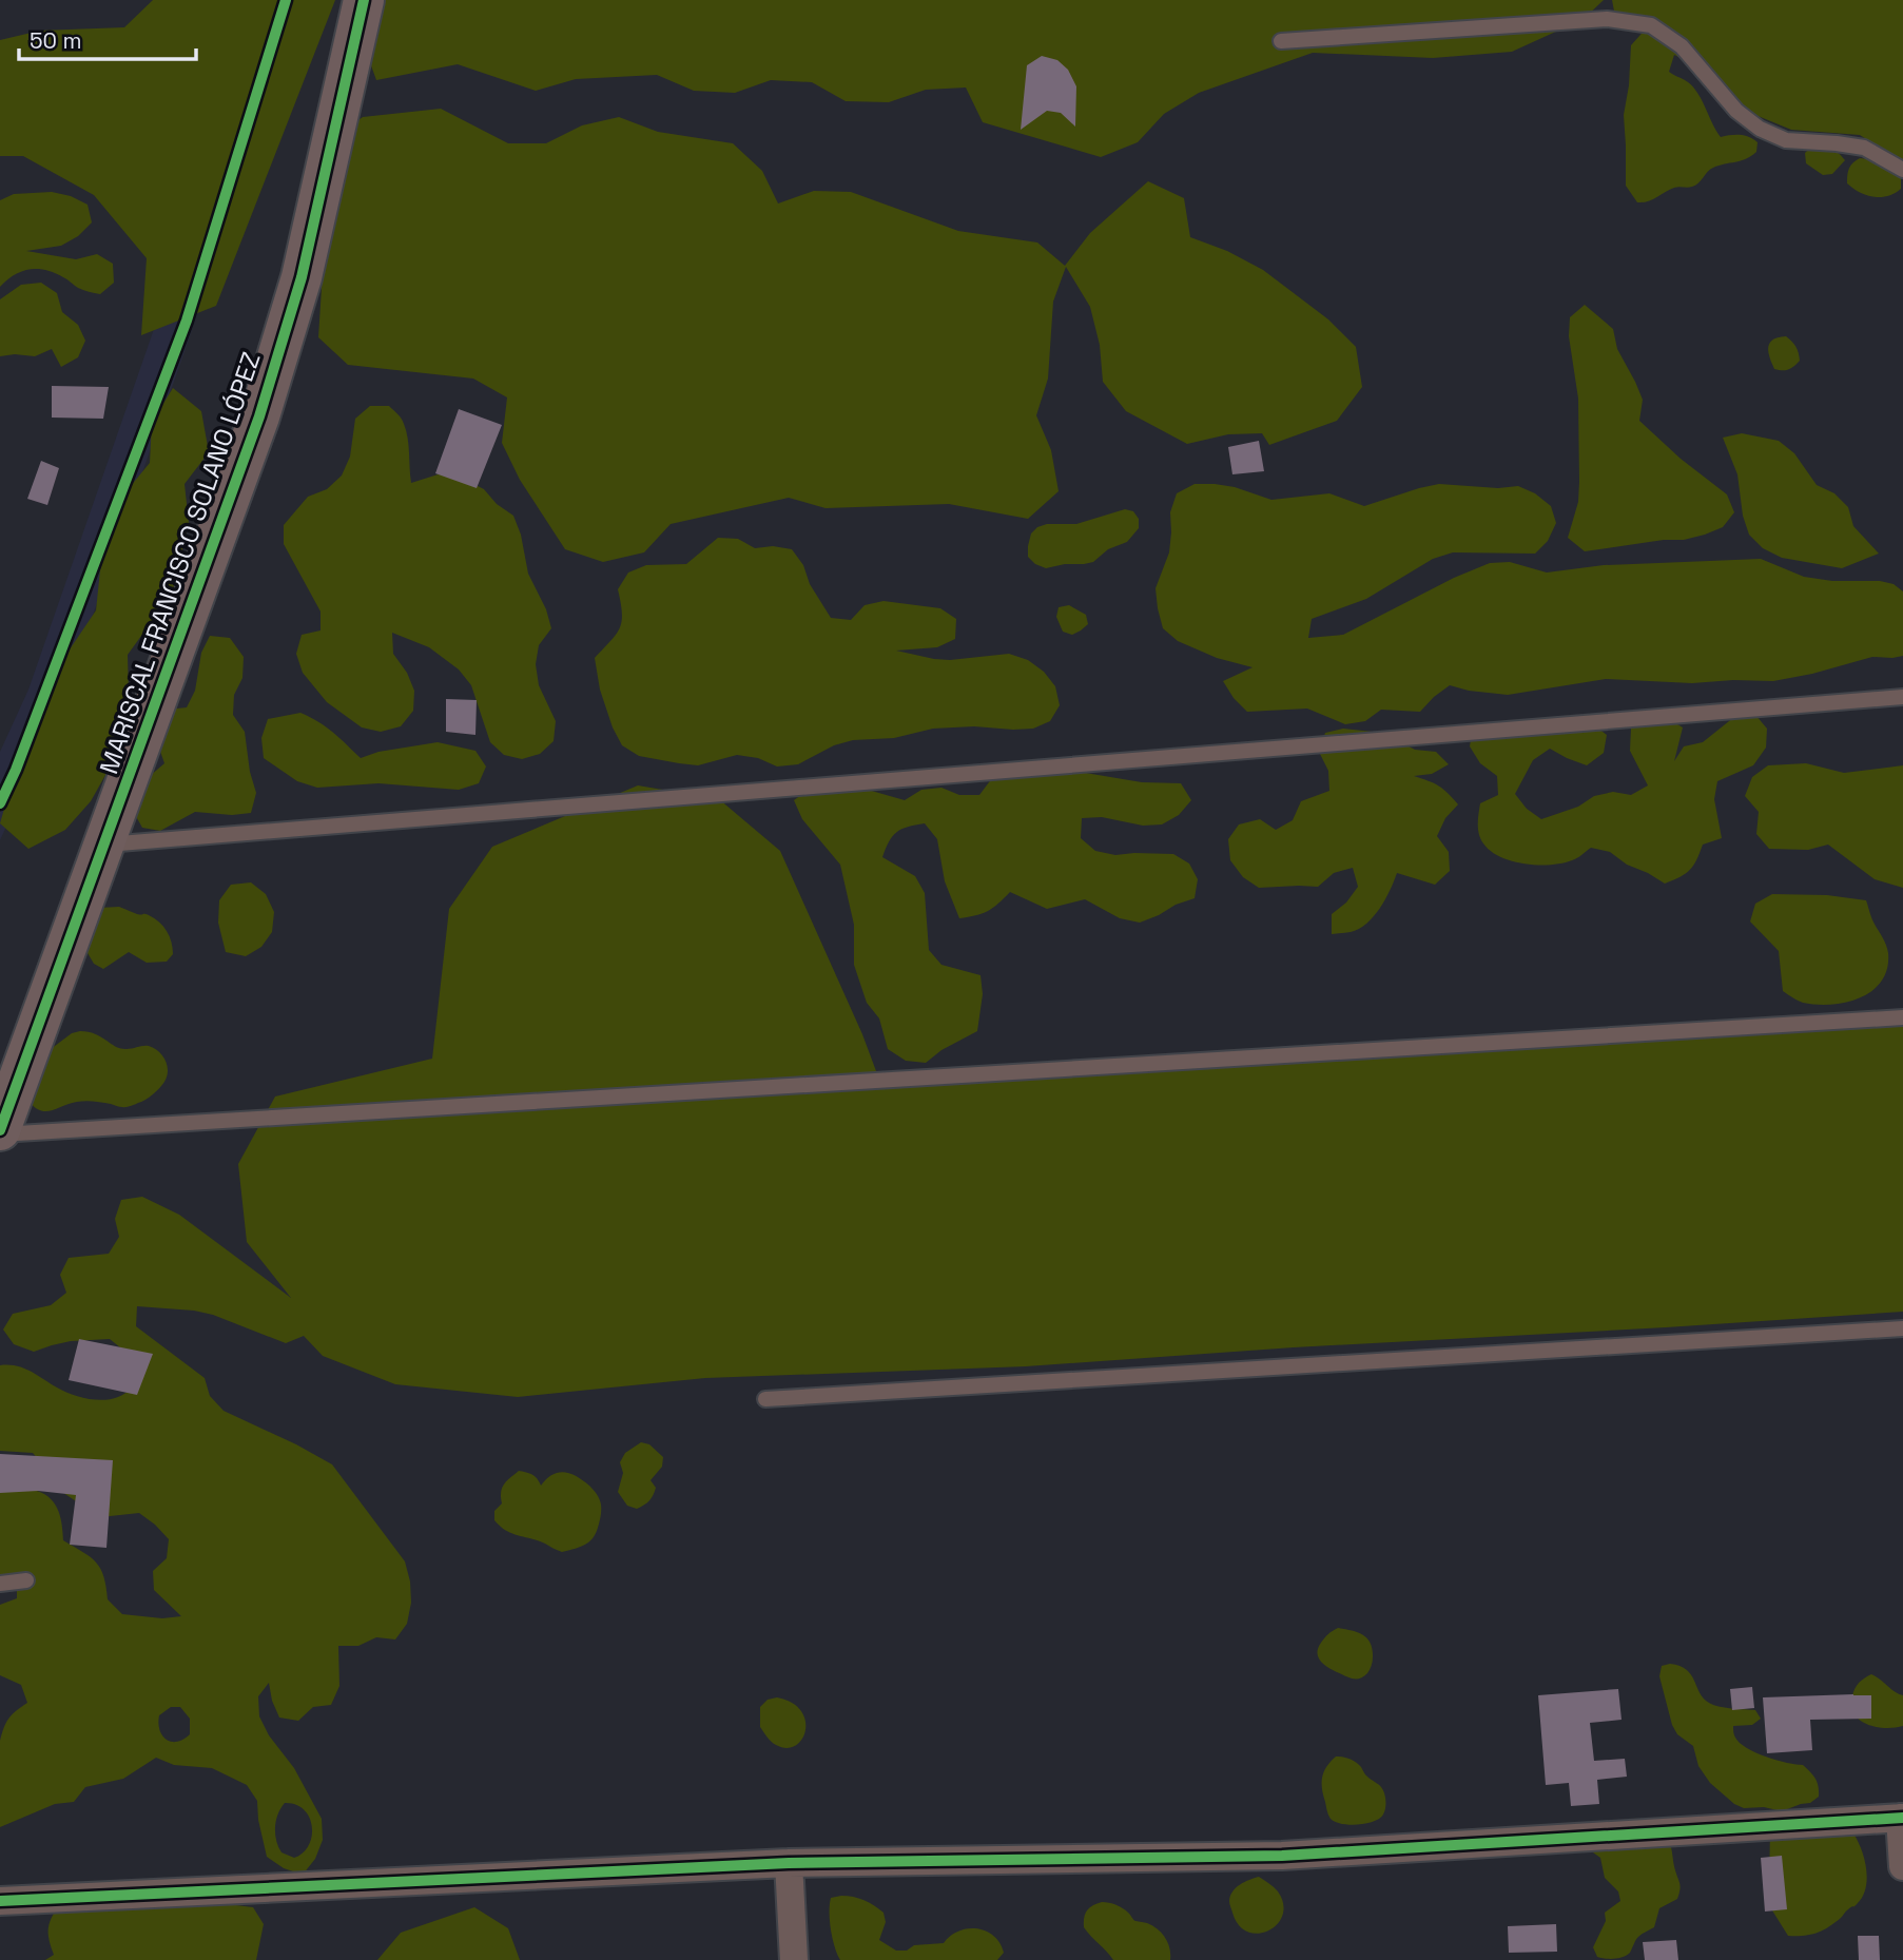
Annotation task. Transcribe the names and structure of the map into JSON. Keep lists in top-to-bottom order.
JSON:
{
  "streets": {
    "street": ["MARISCAL FRANCISCO SOLANO LÓPEZ"]
  },
  "scale_bar": "50 m"
}
